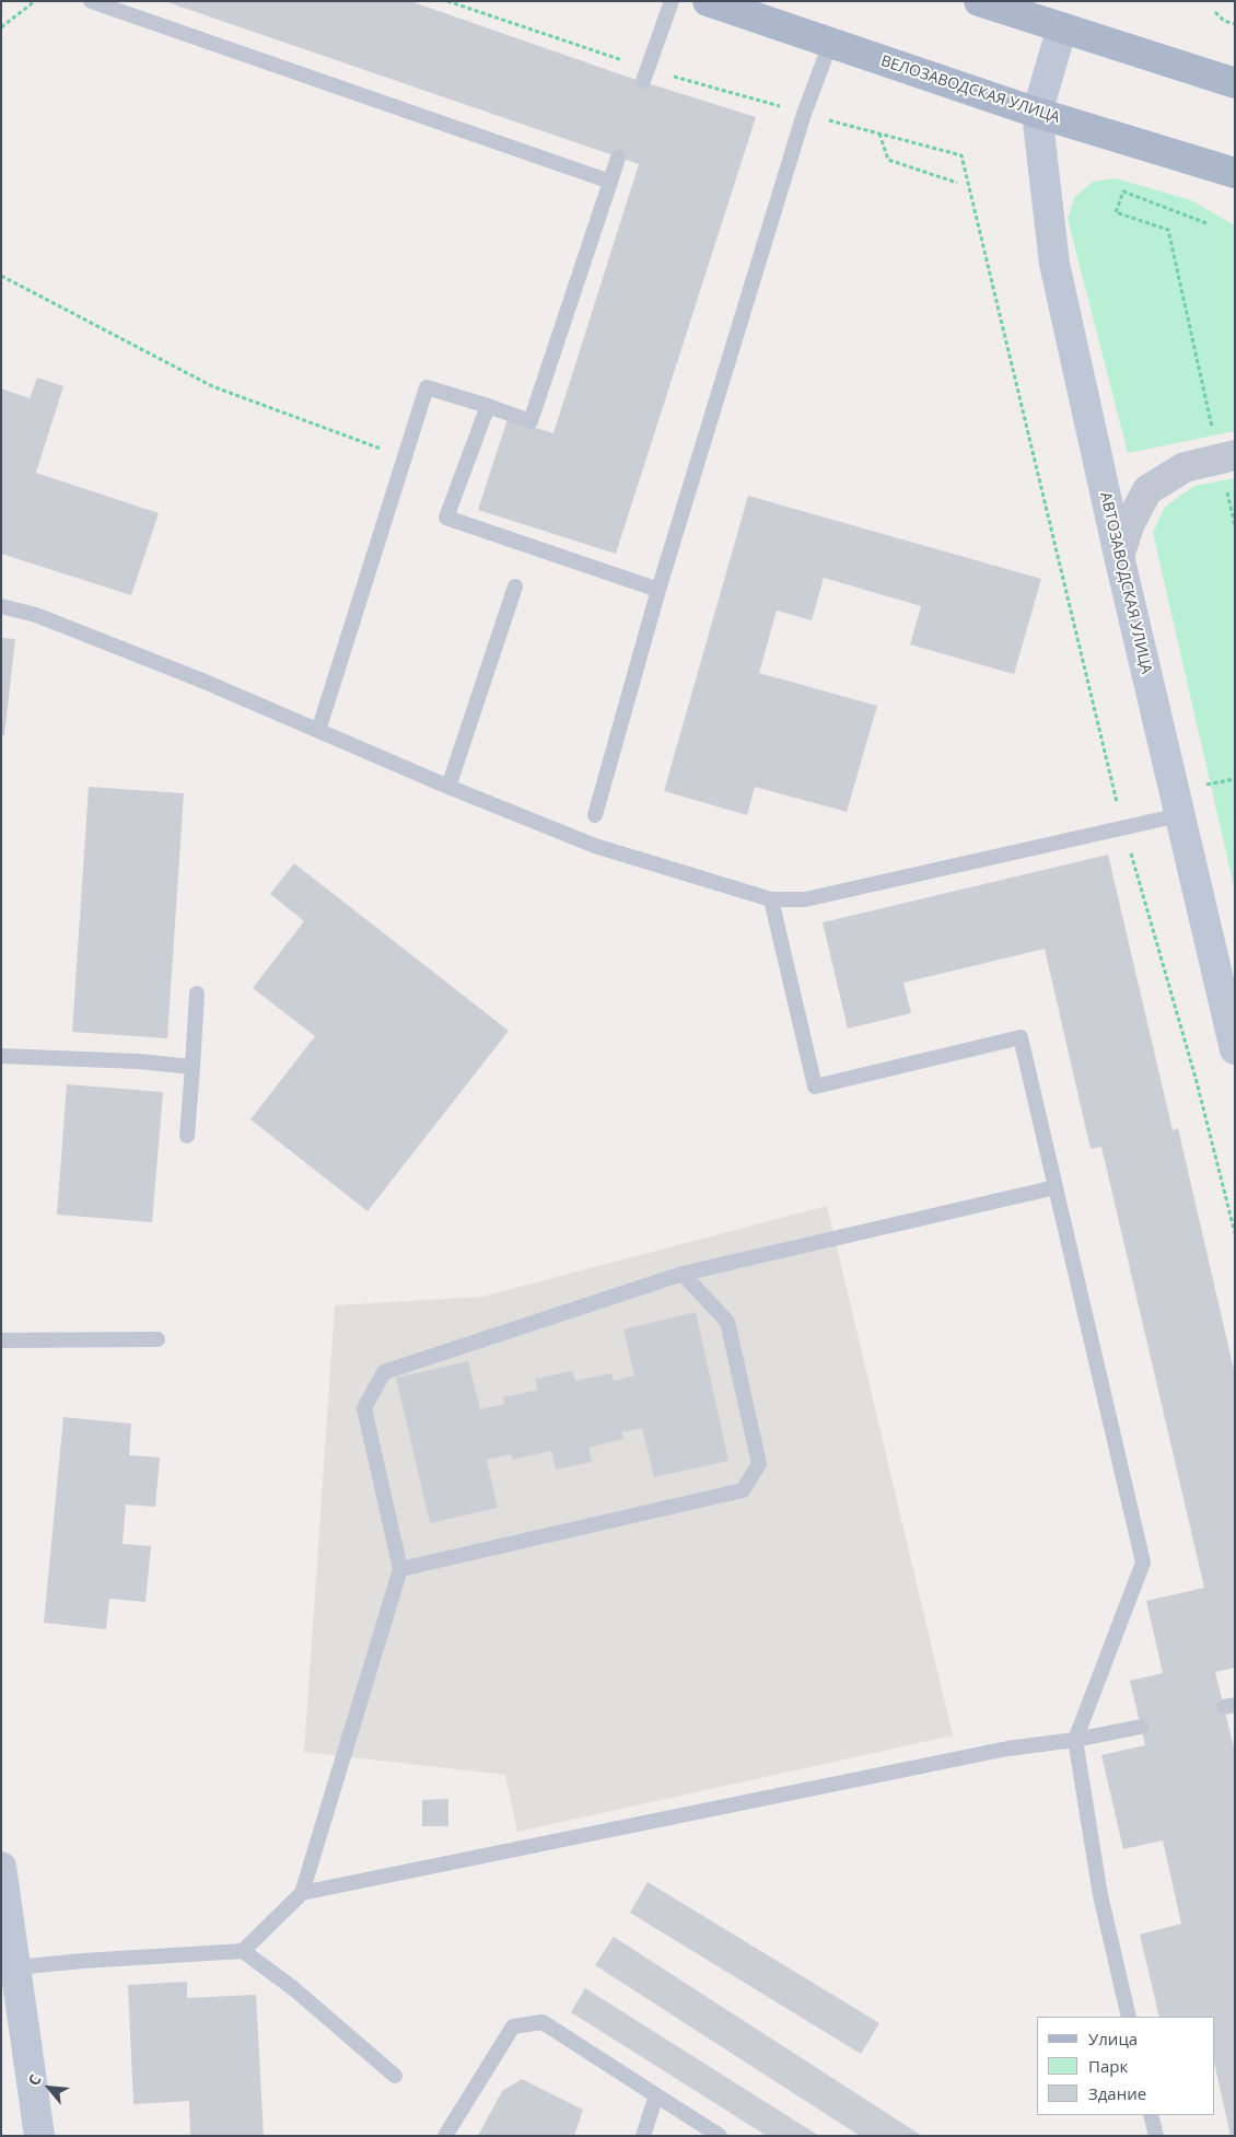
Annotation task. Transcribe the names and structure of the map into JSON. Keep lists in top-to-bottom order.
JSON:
{
  "streets": {
    "main road": ["ВЕЛОЗАВОДСКАЯ УЛИЦА", "АВТОЗАВОДСКАЯ УЛИЦА"]
  },
  "crossings": [
    ["ВЕЛОЗАВОДСКАЯ УЛИЦА", "АВТОЗАВОДСКАЯ УЛИЦА"]
  ],
  "legend": ["Улица", "Парк", "Здание"],
  "north": "top left"
}
